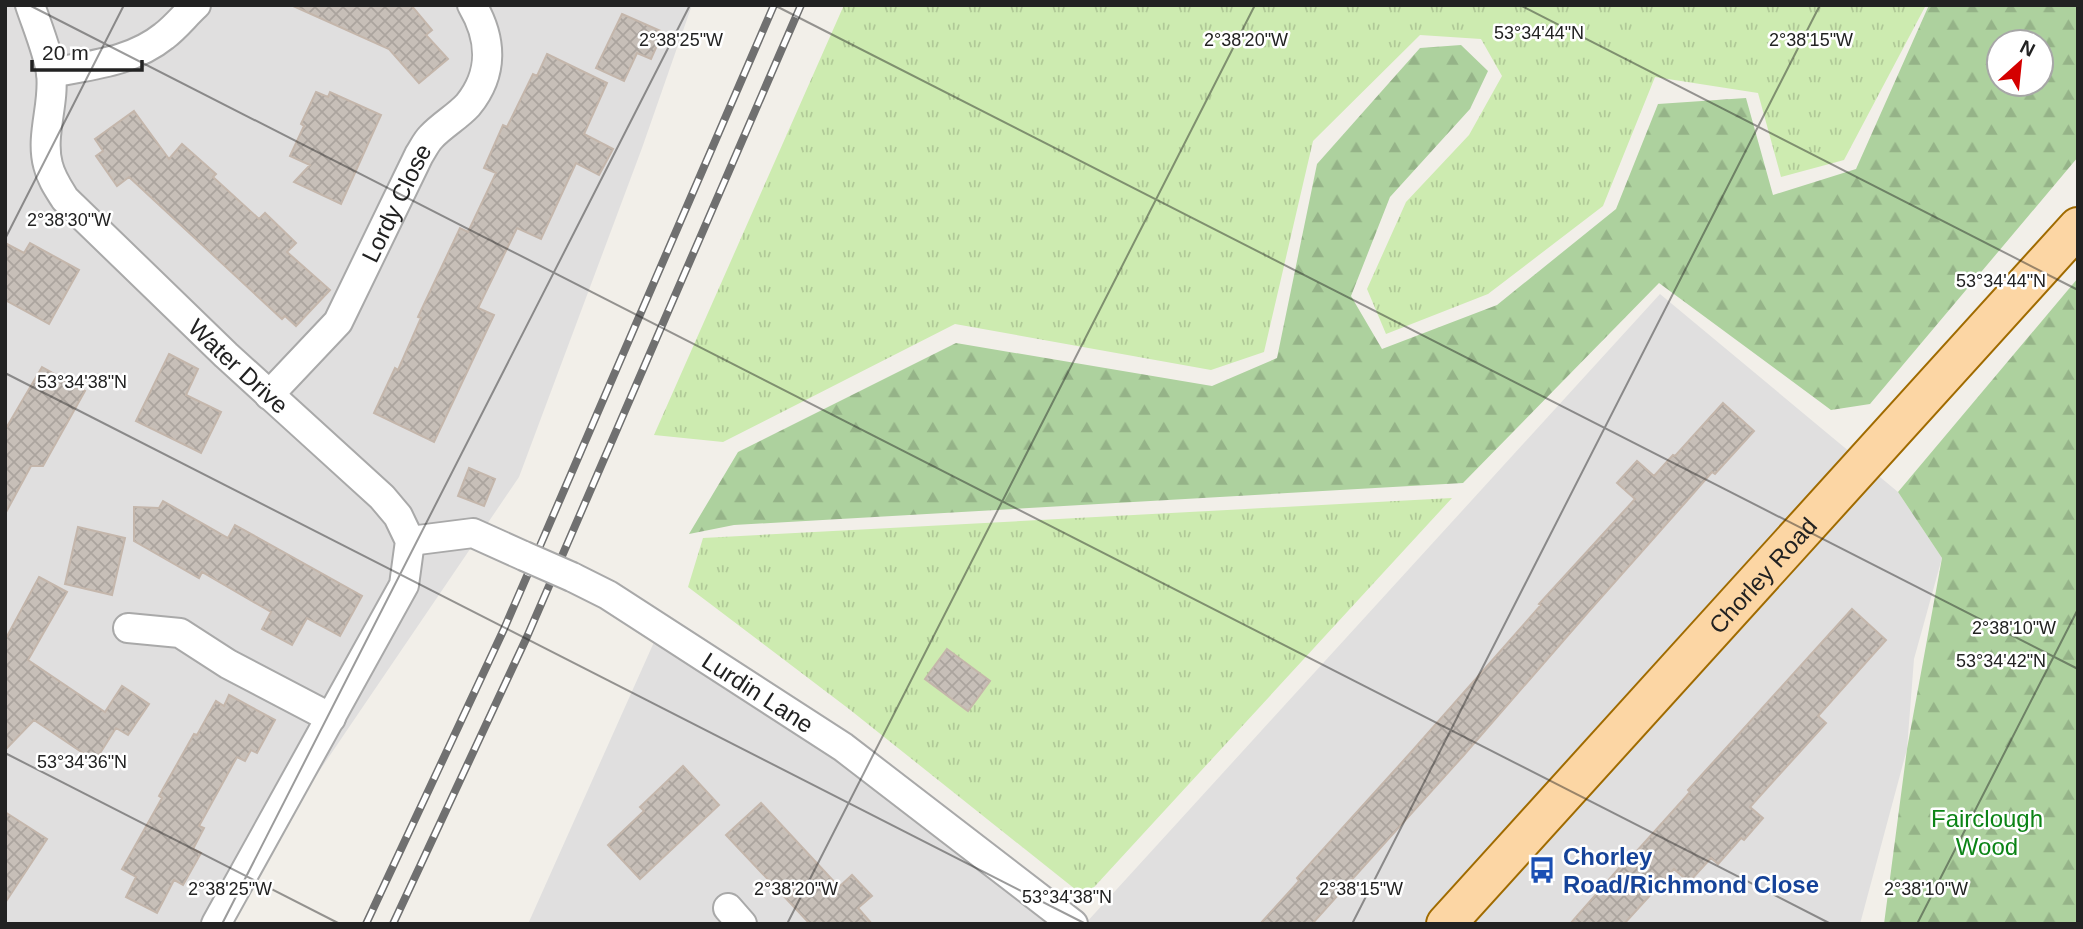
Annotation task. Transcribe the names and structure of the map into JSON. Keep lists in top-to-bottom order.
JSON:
{
  "streets": {
    "main road": ["Chorley Road"],
    "street": ["Lordy Close", "Water Drive", "Lurdin Lane"]
  },
  "crossings": [
    ["Lordy Close", "Water Drive"],
    ["Water Drive", "Lurdin Lane"]
  ],
  "parks": ["Fairclough Wood"],
  "places": {
    "bus stop": ["Chorley Road/Richmond Close"]
  },
  "scale_bar": "20 m",
  "north": "top right",
  "coordinates": [
    "53°34'44\"N",
    "2°38'25\"W",
    "2°38'20\"W",
    "2°38'15\"W",
    "2°38'30\"W",
    "53°34'38\"N",
    "2°38'10\"W",
    "53°34'42\"N",
    "53°34'36\"N"
  ]
}
